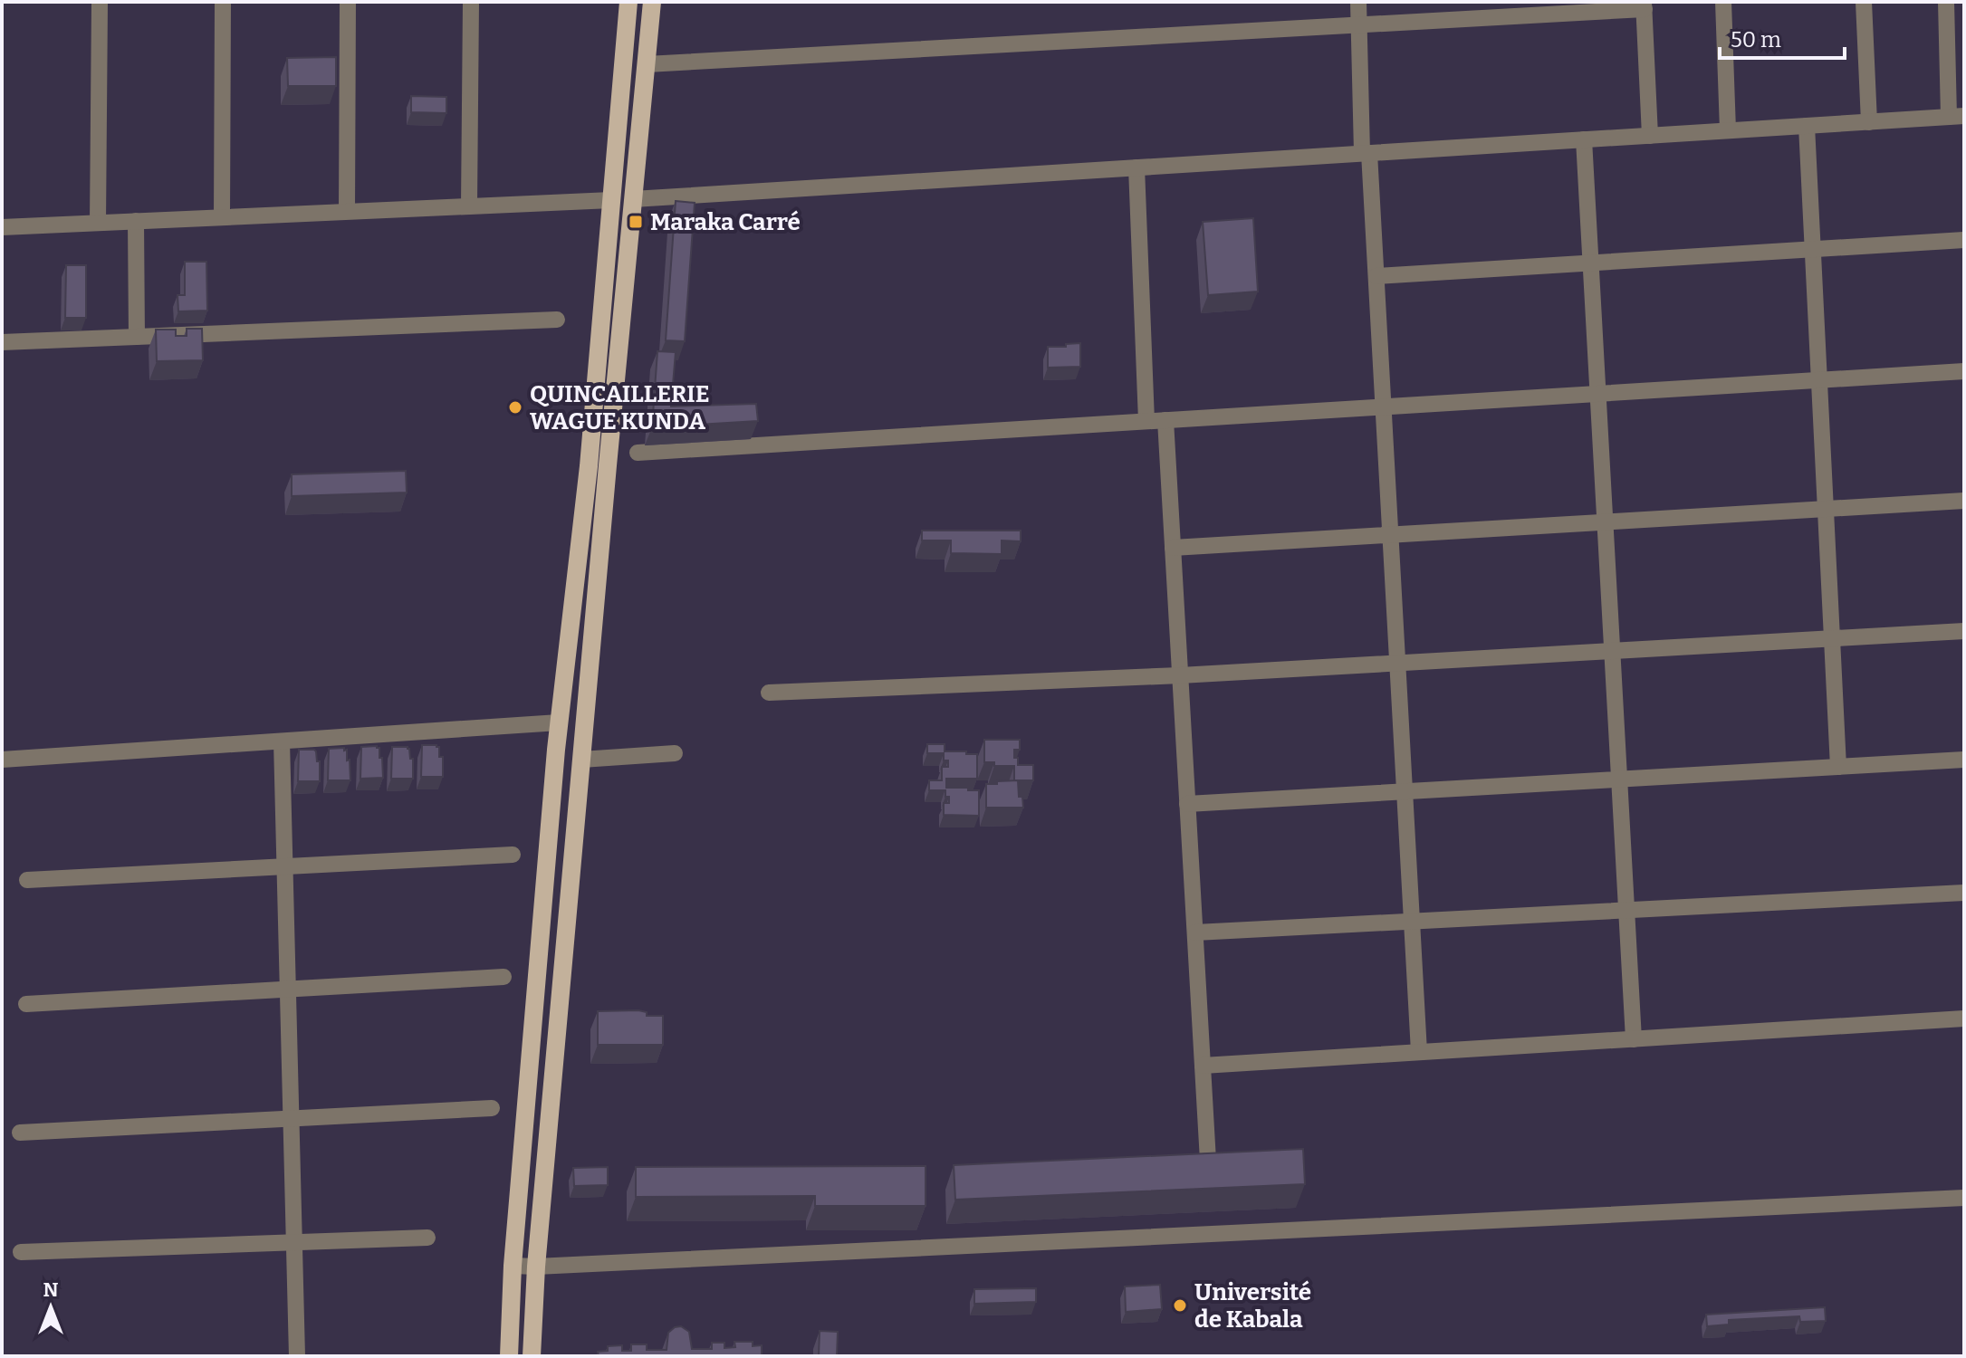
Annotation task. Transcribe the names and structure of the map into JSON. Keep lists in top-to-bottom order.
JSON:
{
  "places": {
    "transit": ["Maraka Carré"],
    "other": ["QUINCAILLERIE WAGUE KUNDA", "Université de Kabala"]
  },
  "scale_bar": "50 m",
  "north": "top"
}
